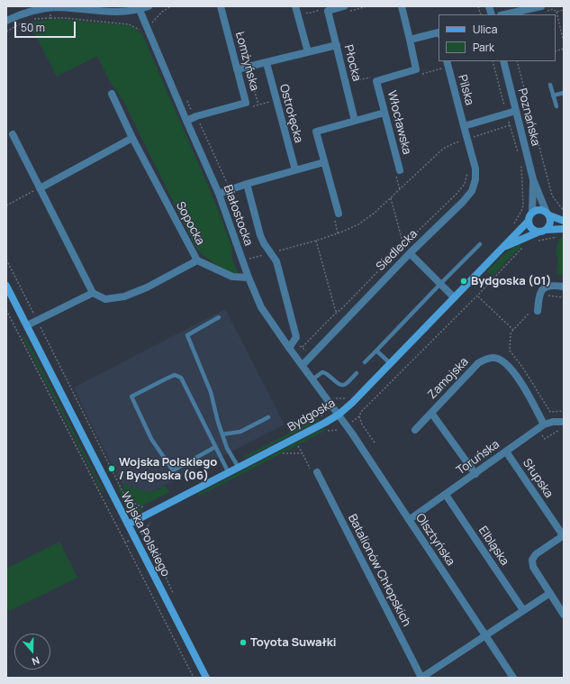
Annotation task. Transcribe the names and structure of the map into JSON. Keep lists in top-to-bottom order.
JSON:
{
  "streets": {
    "street": [
      "Łomżyńska",
      "Płocka",
      "Pilska",
      "Ostrołęcka",
      "Poznańska",
      "Włocławska",
      "Białostocka",
      "Sopocka",
      "Siedlecka",
      "Zamojska",
      "Bydgoska",
      "Toruńska",
      "Słupska",
      "Wojska Polskiego",
      "Olsztyńska",
      "Elbląska",
      "Batalionów Chłopskich"
    ]
  },
  "crossings": [
    ["Łomżyńska", "Białostocka"],
    ["Pilska", "Siedlecka"],
    ["Poznańska", "Bydgoska"],
    ["Białostocka", "Siedlecka"],
    ["Białostocka", "Bydgoska"],
    ["Białostocka", "Olsztyńska"],
    ["Zamojska", "Toruńska"],
    ["Bydgoska", "Wojska Polskiego"],
    ["Bydgoska", "Olsztyńska"],
    ["Toruńska", "Słupska"],
    ["Toruńska", "Olsztyńska"],
    ["Toruńska", "Elbląska"]
  ],
  "places": ["Bydgoska (01)", "Wojska Polskiego / Bydgoska (06)", "Toyota Suwałki"],
  "legend": ["Ulica", "Park"],
  "scale_bar": "50 m",
  "north": "bottom"
}
